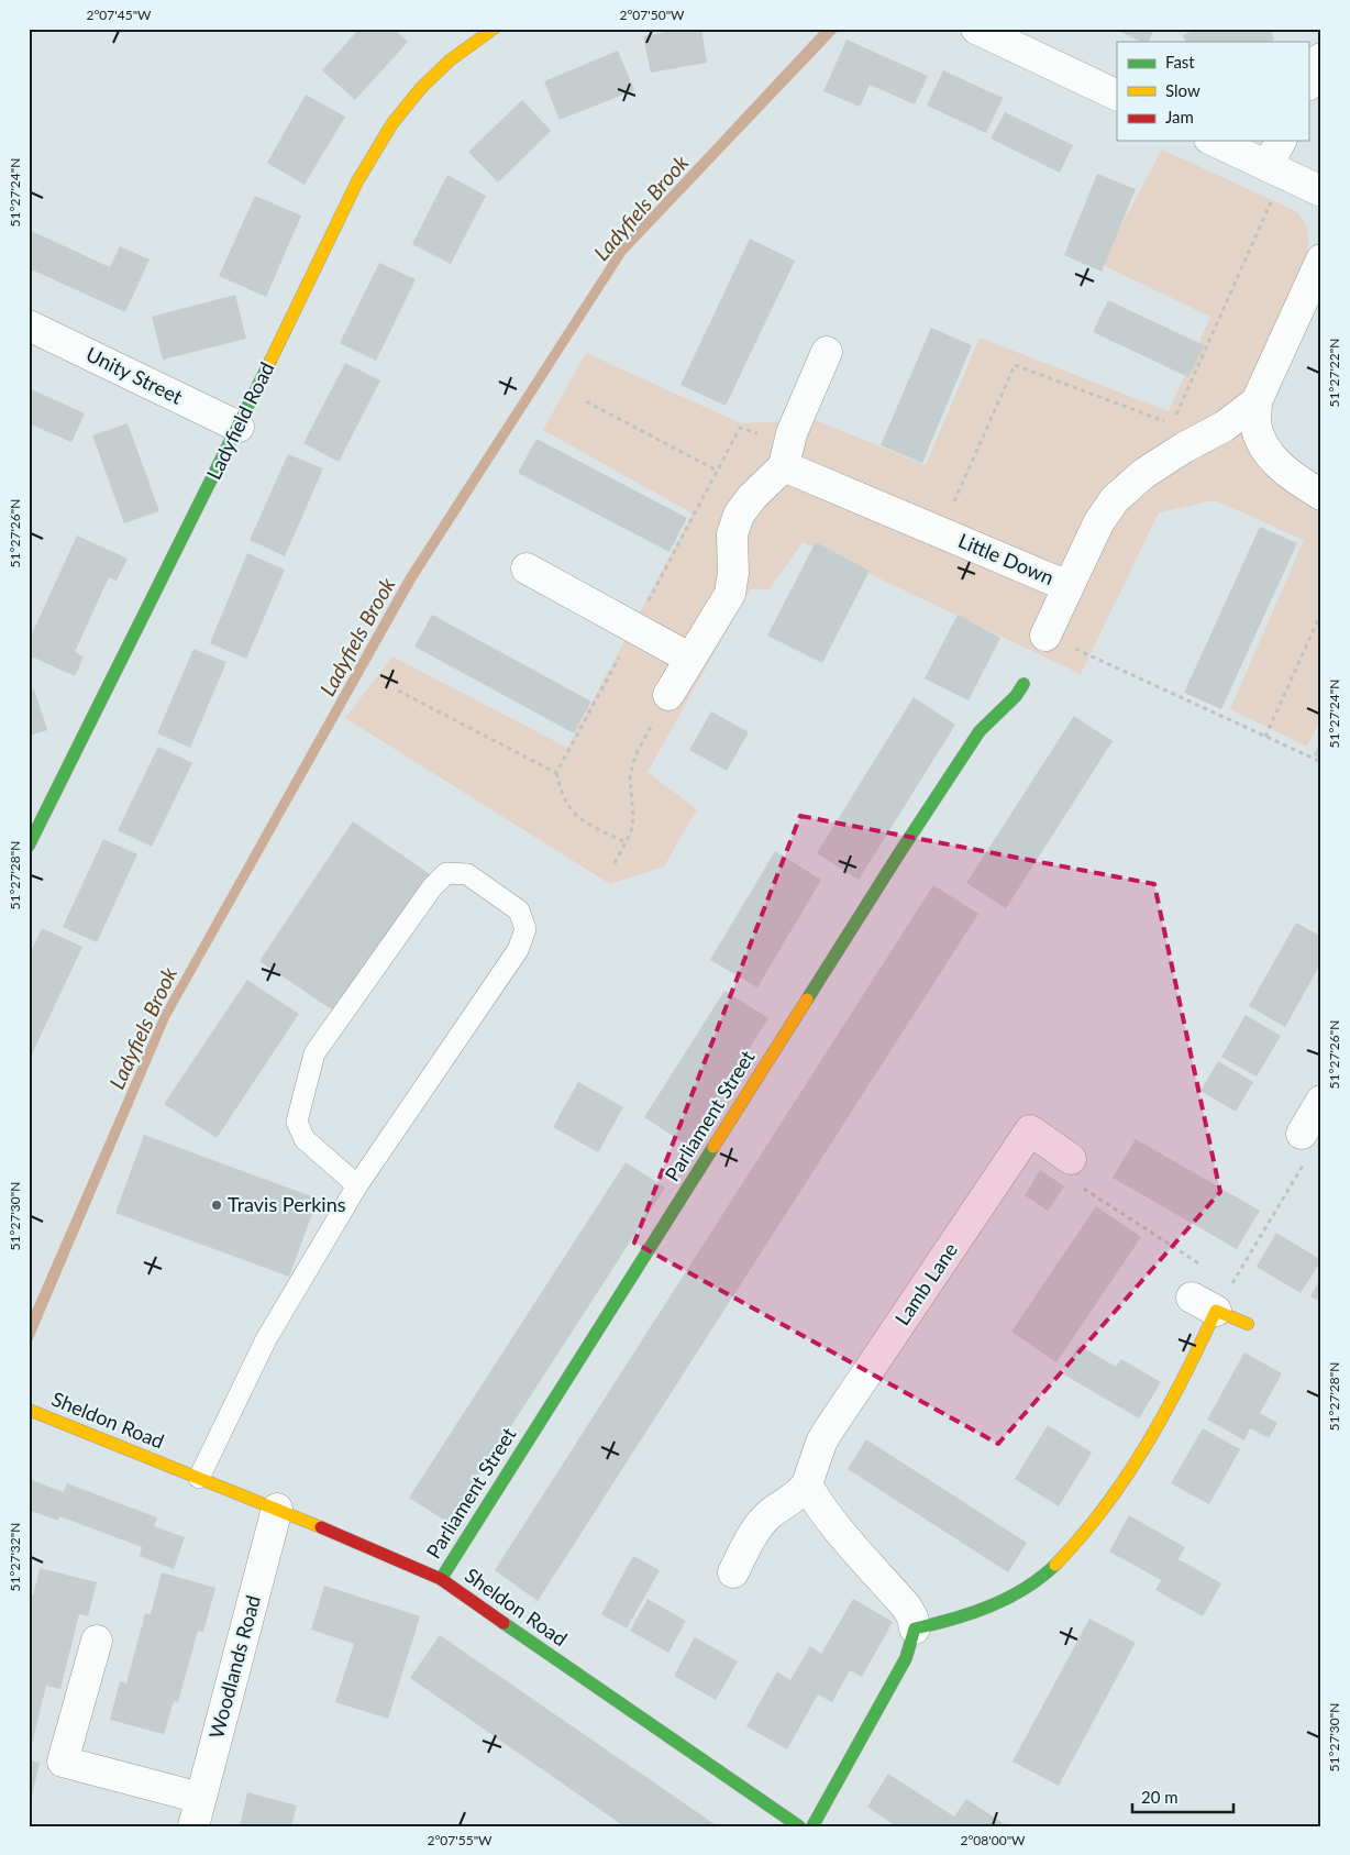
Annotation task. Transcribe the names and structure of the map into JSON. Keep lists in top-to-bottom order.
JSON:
{
  "streets": {
    "street": [
      "Unity Street",
      "Ladyfield Road",
      "Little Down",
      "Parliament Street",
      "Lamb Lane",
      "Sheldon Road",
      "Woodlands Road"
    ]
  },
  "crossings": [
    ["Unity Street", "Ladyfield Road"],
    ["Parliament Street", "Sheldon Road"],
    ["Sheldon Road", "Woodlands Road"]
  ],
  "water": ["Ladyfiels Brook"],
  "places": ["Travis Perkins"],
  "legend": ["Fast", "Slow", "Jam"],
  "scale_bar": "20 m",
  "coordinates": [
    "2°07'45\"W",
    "2°07'50\"W",
    "51°27'24\"N",
    "51°27'22\"N",
    "51°27'26\"N",
    "51°27'28\"N",
    "51°27'30\"N",
    "51°27'32\"N",
    "2°07'55\"W",
    "2°08'00\"W"
  ]
}
